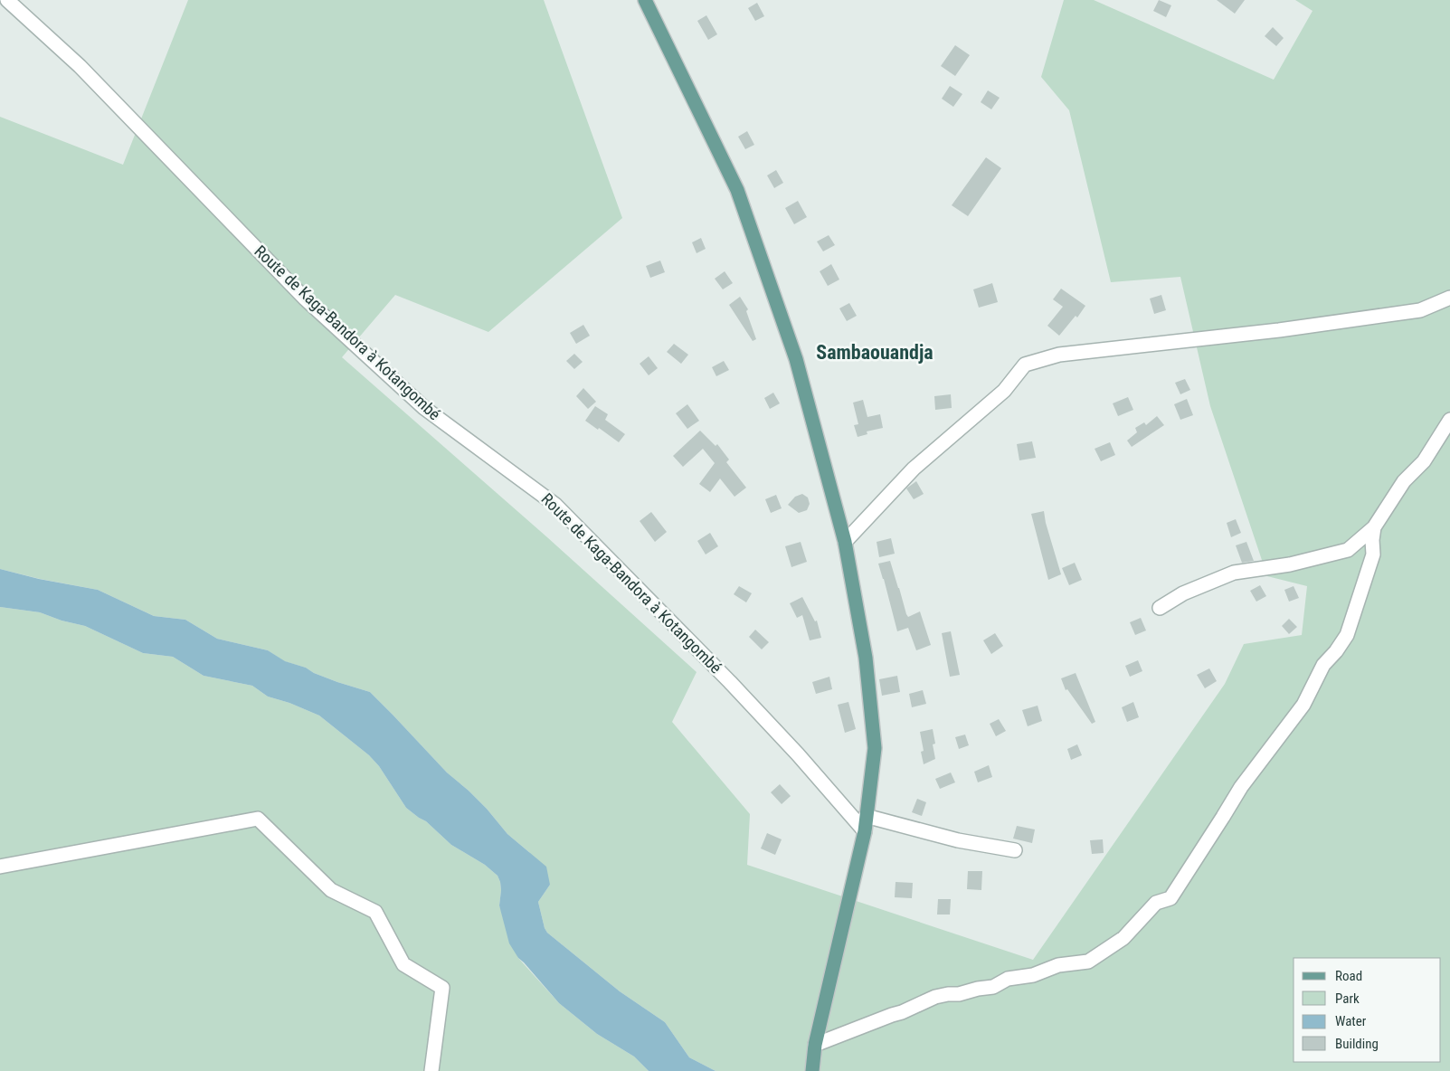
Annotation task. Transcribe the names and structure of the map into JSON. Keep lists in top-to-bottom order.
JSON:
{
  "streets": {
    "street": ["Route de Kaga-Bandora à Kotangombé"]
  },
  "districts": ["Sambaouandja"],
  "legend": [
    "Road",
    "Park",
    "Water",
    "Building"
  ]
}
